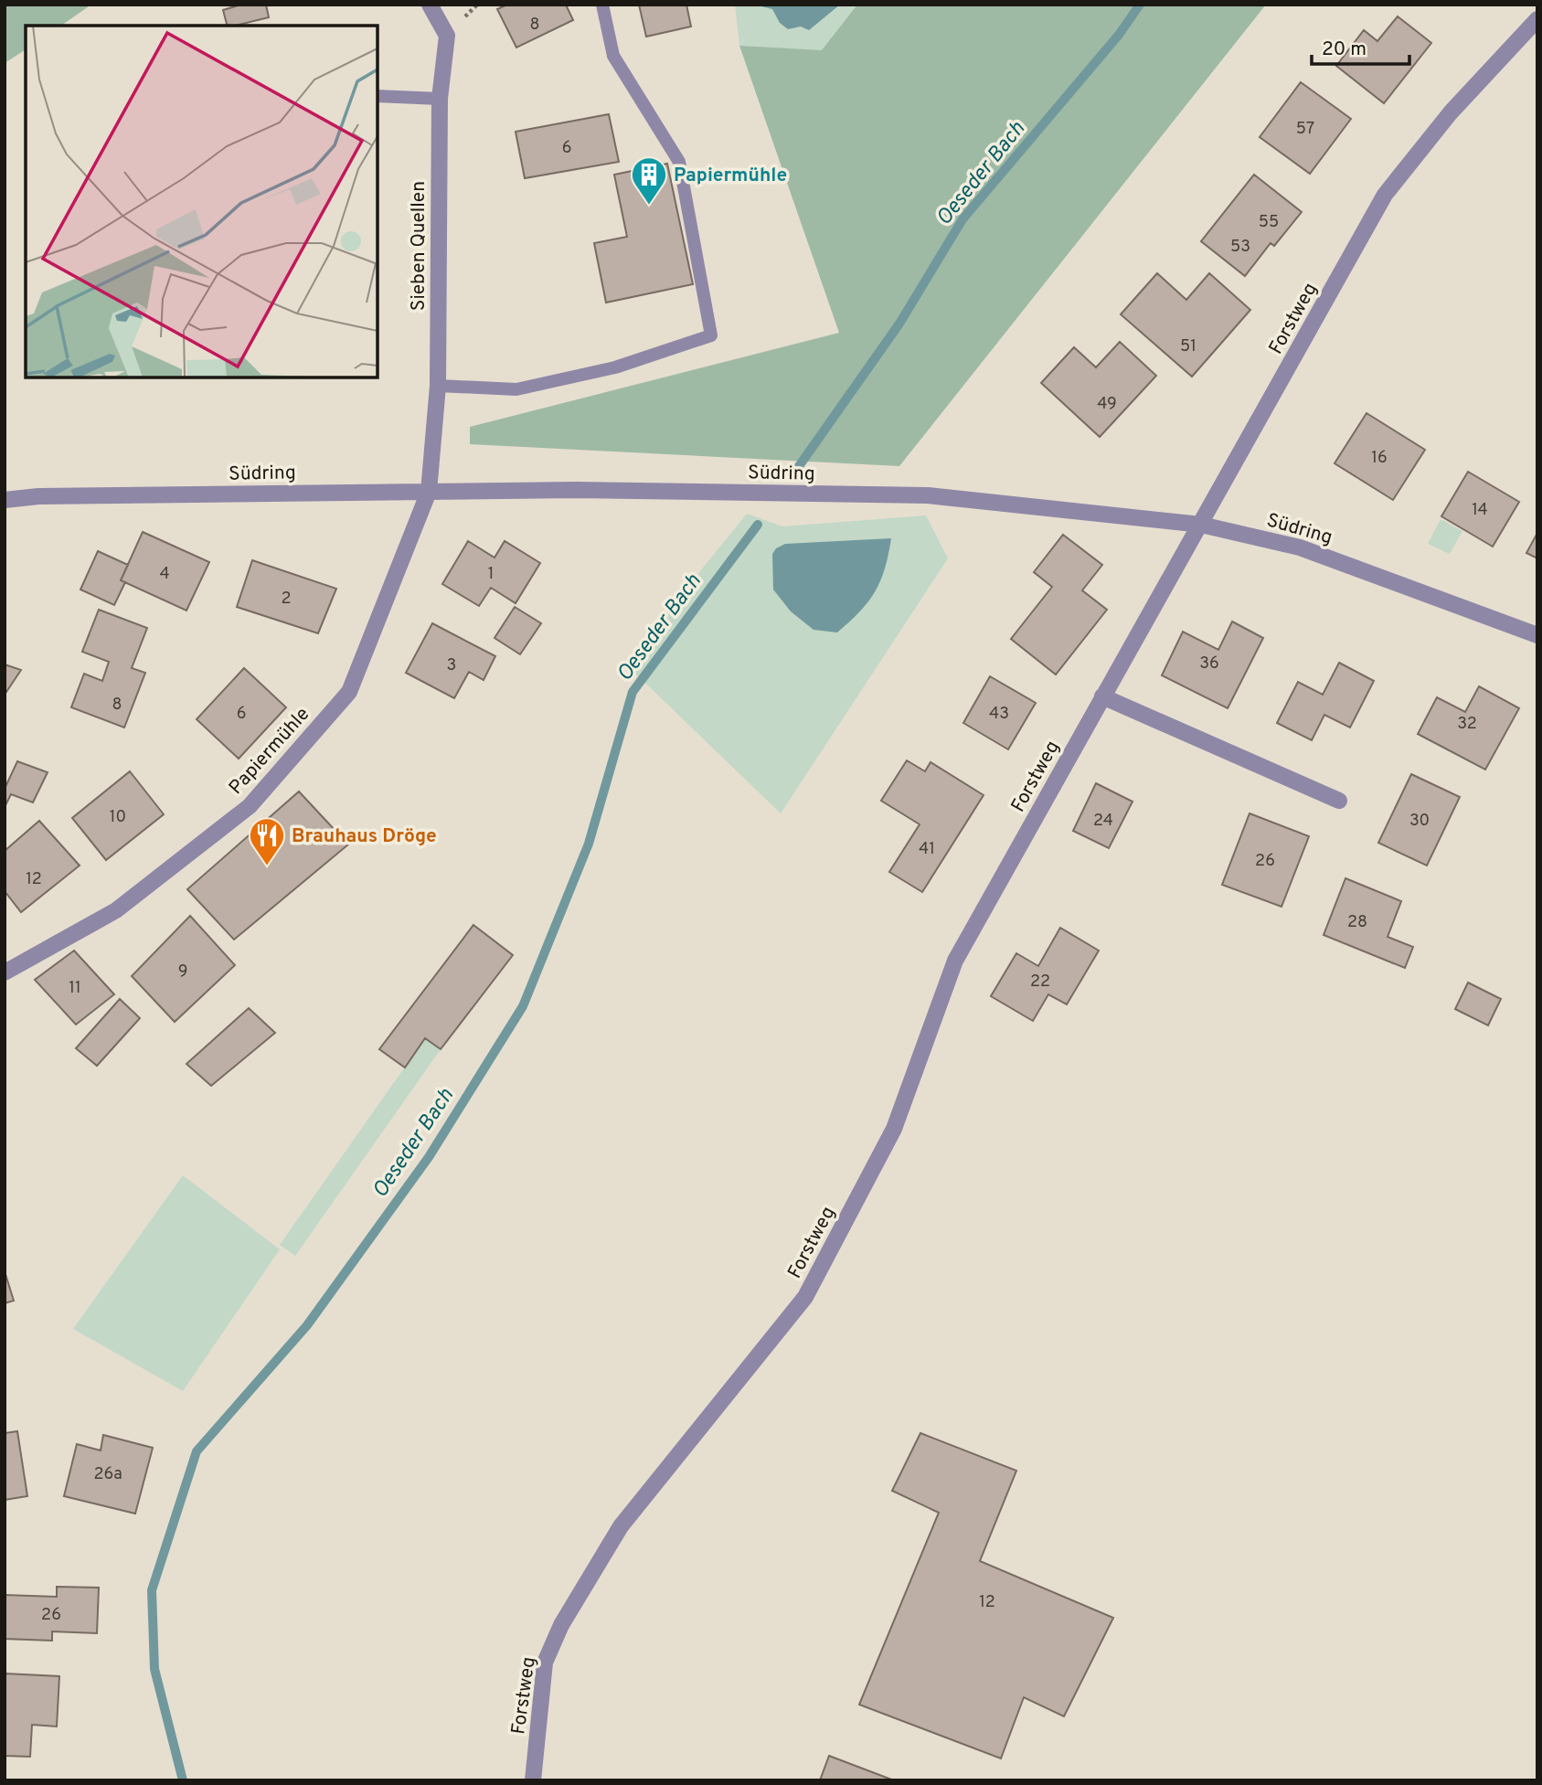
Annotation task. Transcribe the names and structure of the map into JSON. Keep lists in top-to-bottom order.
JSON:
{
  "streets": {
    "street": [
      "Sieben Quellen",
      "Forstweg",
      "Südring",
      "Papiermühle"
    ]
  },
  "crossings": [
    ["Sieben Quellen", "Südring"],
    ["Sieben Quellen", "Papiermühle"],
    ["Forstweg", "Südring"],
    ["Südring", "Papiermühle"]
  ],
  "water": ["Oeseder Bach"],
  "places": {
    "building": ["Papiermühle"],
    "restaurant": ["Brauhaus Dröge"]
  },
  "house_numbers": [
    "8",
    "57",
    "6",
    "55",
    "53",
    "51",
    "49",
    "16",
    "14",
    "4",
    "1",
    "2",
    "36",
    "3",
    "8",
    "6",
    "43",
    "32",
    "10",
    "24",
    "30",
    "41",
    "26",
    "12",
    "28",
    "9",
    "22",
    "11",
    "26a",
    "12",
    "26"
  ],
  "scale_bar": "20 m"
}
